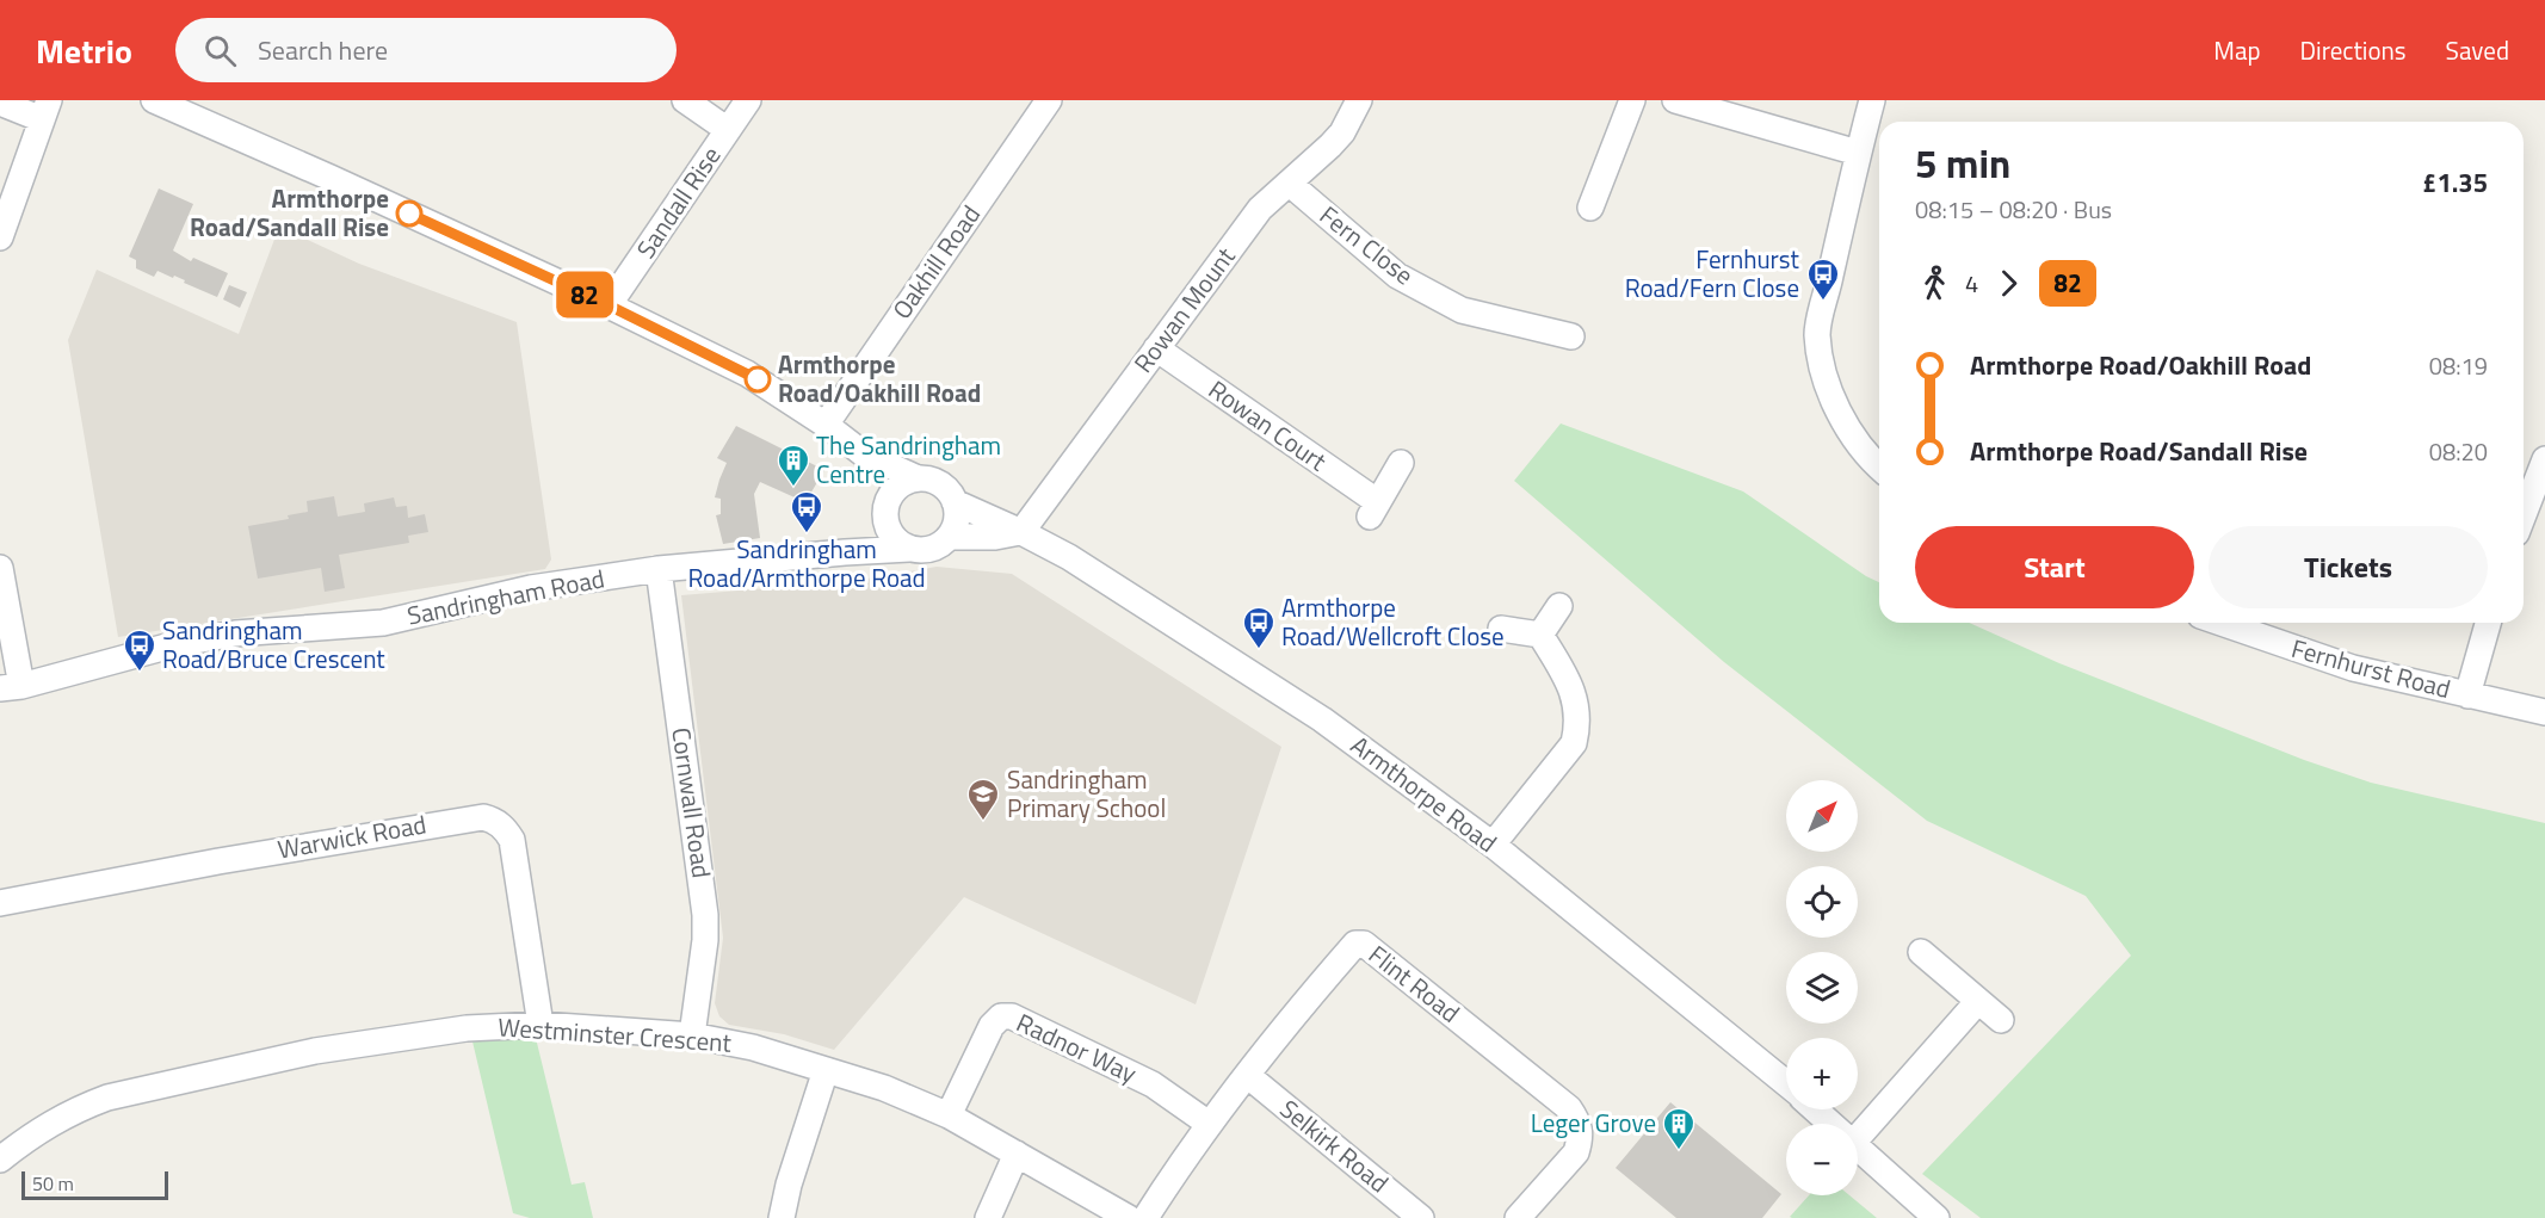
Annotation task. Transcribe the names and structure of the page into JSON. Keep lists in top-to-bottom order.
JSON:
{
  "streets": {
    "street": [
      "Sandall Rise",
      "Fern Close",
      "Oakhill Road",
      "Rowan Mount",
      "Rowan Court",
      "Sandringham Road",
      "Fernhurst Road",
      "Armthorpe Road",
      "Cornwall Road",
      "Warwick Road",
      "Flint Road",
      "Westminster Crescent",
      "Radnor Way",
      "Selkirk Road"
    ]
  },
  "crossings": [
    ["Fern Close", "Rowan Mount"],
    ["Rowan Mount", "Rowan Court"],
    ["Rowan Mount", "Armthorpe Road"],
    ["Sandringham Road", "Armthorpe Road"],
    ["Sandringham Road", "Cornwall Road"],
    ["Cornwall Road", "Westminster Crescent"],
    ["Warwick Road", "Westminster Crescent"],
    ["Flint Road", "Radnor Way"],
    ["Flint Road", "Selkirk Road"],
    ["Westminster Crescent", "Radnor Way"]
  ],
  "places": {
    "other": ["Armthorpe Road/Sandall Rise", "Armthorpe Road/Oakhill Road"],
    "bus stop": [
      "Fernhurst Road/Fern Close",
      "Sandringham Road/Armthorpe Road",
      "Armthorpe Road/Wellcroft Close",
      "Sandringham Road/Bruce Crescent"
    ],
    "building": ["The Sandringham Centre", "Leger Grove"],
    "school or university": ["Sandringham Primary School"]
  },
  "lines": ["bus line 82"],
  "scale_bar": "50 m",
  "north": "top right",
  "page": {
    "header": "Metrio",
    "search": "Search here",
    "nav": ["Map", "Directions", "Saved"],
    "on_map": "82",
    "heading": ["5 min", "08:15 – 08:20 · Bus", "£1.35"],
    "legs": ["4", "82"],
    "list": [
      {
        "name": "Armthorpe Road/Oakhill Road",
        "value": "08:19"
      },
      {
        "name": "Armthorpe Road/Sandall Rise",
        "value": "08:20"
      }
    ],
    "buttons": ["Start", "Tickets"],
    "map_buttons": ["+", "−"],
    "scale": "50 m"
  }
}
